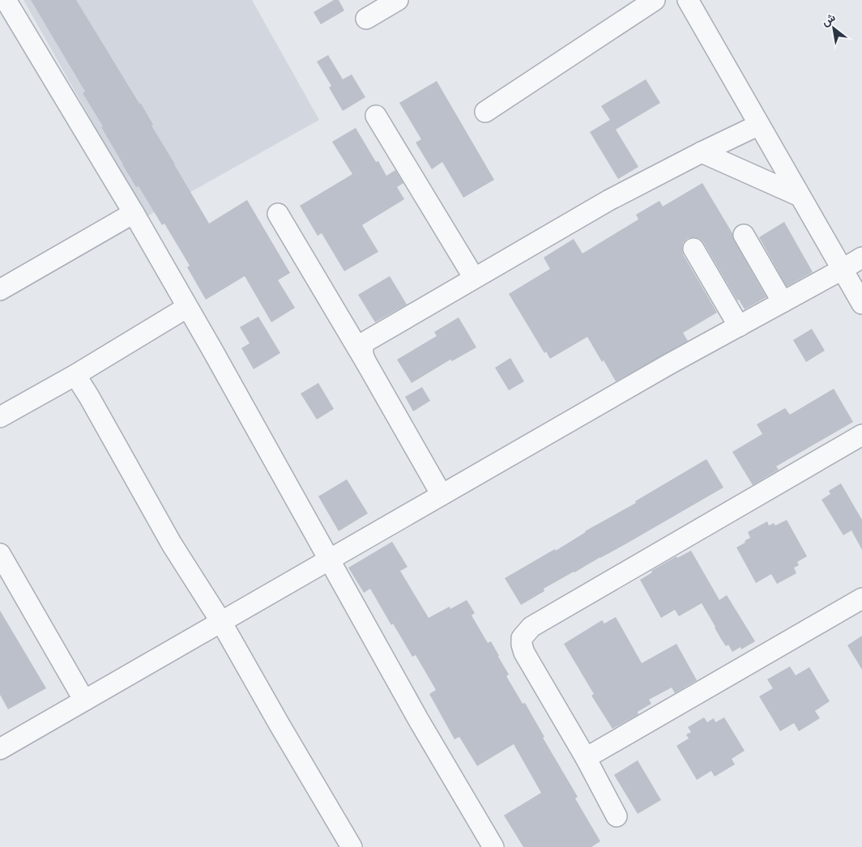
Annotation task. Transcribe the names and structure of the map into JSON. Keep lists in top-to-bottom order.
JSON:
{
  "north": "top left"
}
